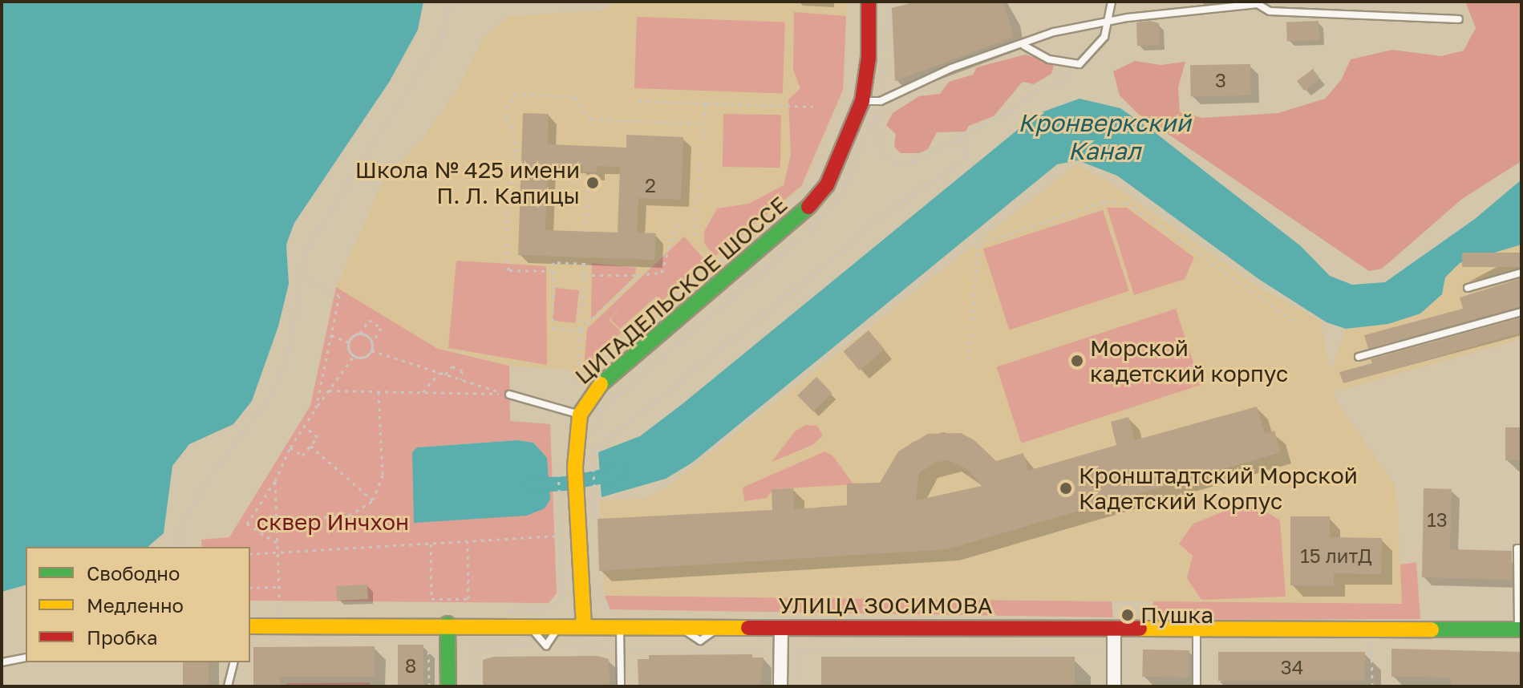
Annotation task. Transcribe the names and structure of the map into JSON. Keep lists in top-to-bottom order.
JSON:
{
  "streets": {
    "main road": ["ЦИТАДЕЛЬСКОЕ ШОССЕ", "УЛИЦА ЗОСИМОВА"]
  },
  "crossings": [
    ["ЦИТАДЕЛЬСКОЕ ШОССЕ", "УЛИЦА ЗОСИМОВА"]
  ],
  "water": ["Кронверкский Канал"],
  "parks": ["сквер Инчхон"],
  "places": [
    "Школа № 425 имени П. Л. Капицы",
    "Морской кадетский корпус",
    "Кронштадтский Морской Кадетский Корпус",
    "Пушка"
  ],
  "house_numbers": [
    "3",
    "2",
    "13",
    "15 литД",
    "8",
    "34"
  ],
  "legend": ["Свободно", "Медленно", "Пробка"]
}
